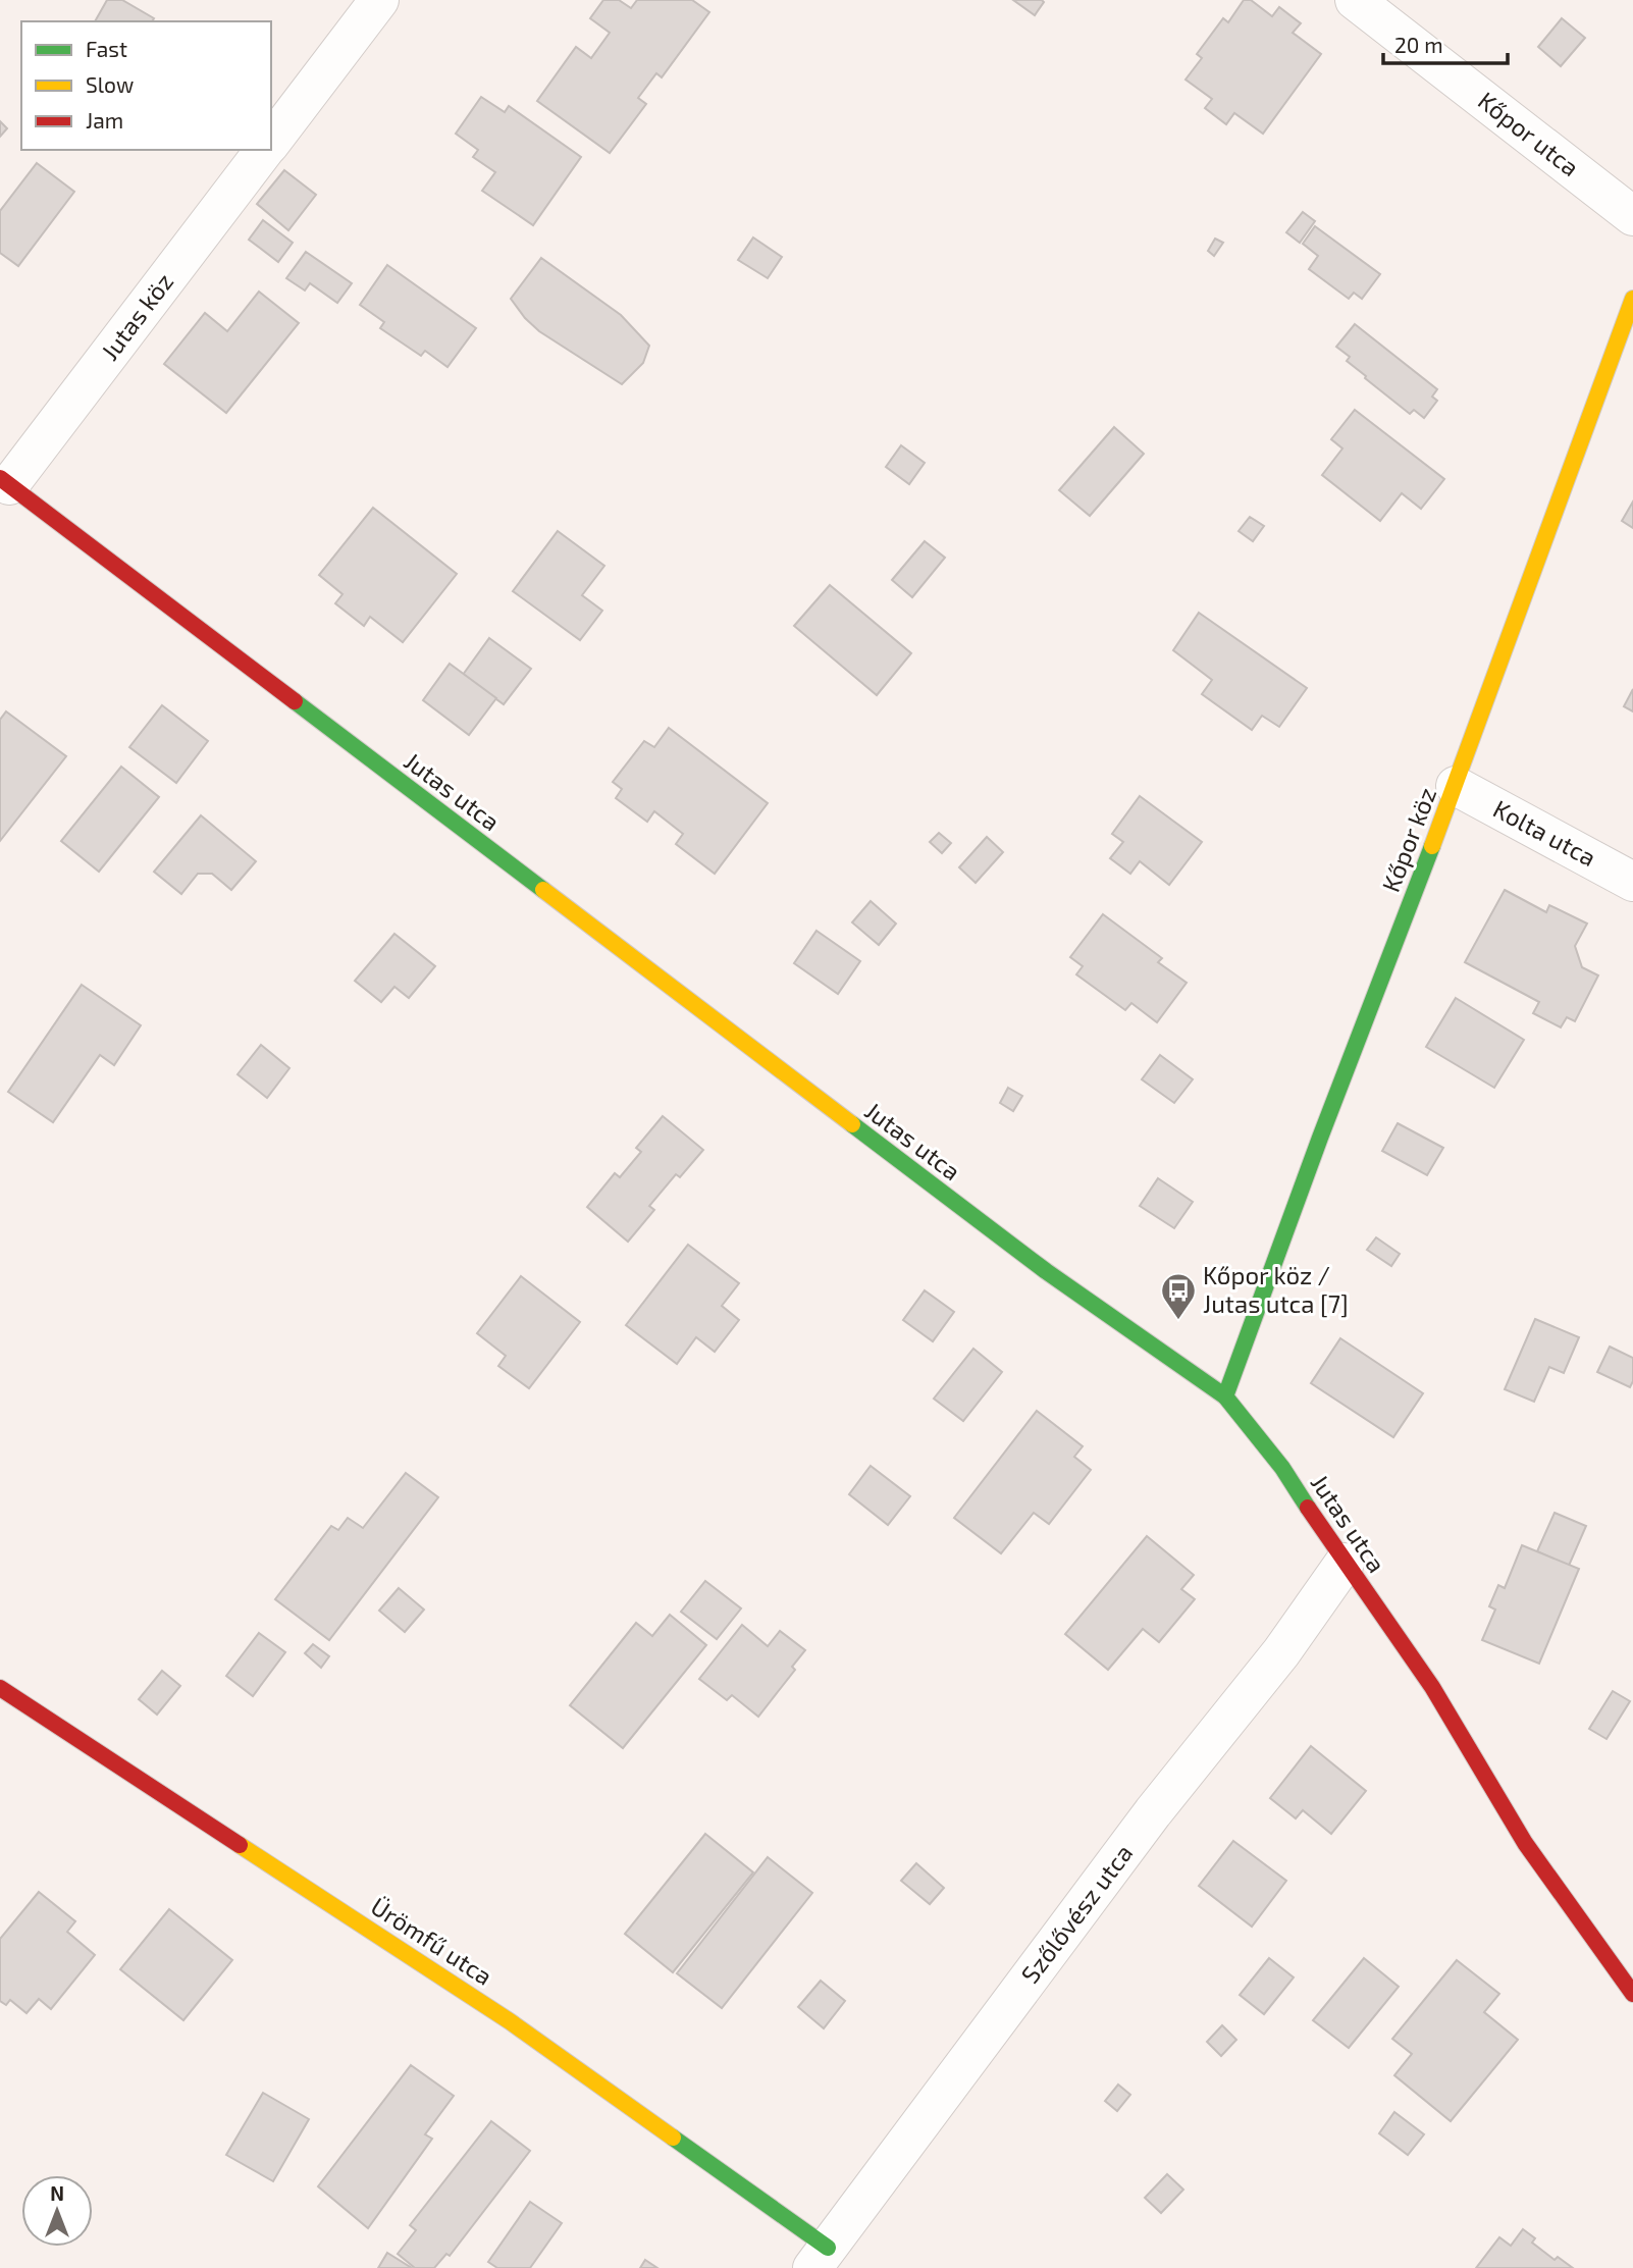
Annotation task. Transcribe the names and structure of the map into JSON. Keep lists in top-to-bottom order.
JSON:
{
  "streets": {
    "street": [
      "Kőpor utca",
      "Jutas köz",
      "Jutas utca",
      "Kolta utca",
      "Kőpor köz",
      "Szőlővész utca",
      "Ürömfű utca"
    ]
  },
  "crossings": [
    ["Jutas köz", "Jutas utca"],
    ["Jutas utca", "Kőpor köz"],
    ["Jutas utca", "Szőlővész utca"],
    ["Kolta utca", "Kőpor köz"],
    ["Szőlővész utca", "Ürömfű utca"]
  ],
  "places": {
    "bus stop": ["Kőpor köz / Jutas utca [7]"]
  },
  "legend": ["Fast", "Slow", "Jam"],
  "scale_bar": "20 m",
  "north": "top"
}
